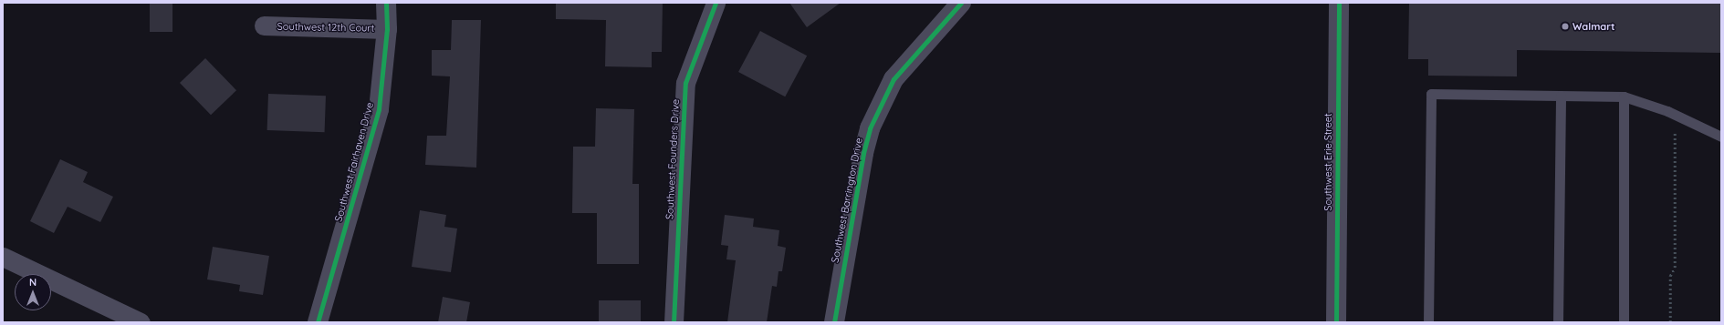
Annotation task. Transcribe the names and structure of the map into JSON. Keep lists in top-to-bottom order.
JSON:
{
  "streets": {
    "street": [
      "Southwest 12th Court",
      "Southwest Founders Drive",
      "Southwest Fairhaven Drive",
      "Southwest Erie Street",
      "Southwest Barrington Drive"
    ]
  },
  "crossings": [
    ["Southwest 12th Court", "Southwest Fairhaven Drive"]
  ],
  "places": ["Walmart"],
  "north": "top"
}
